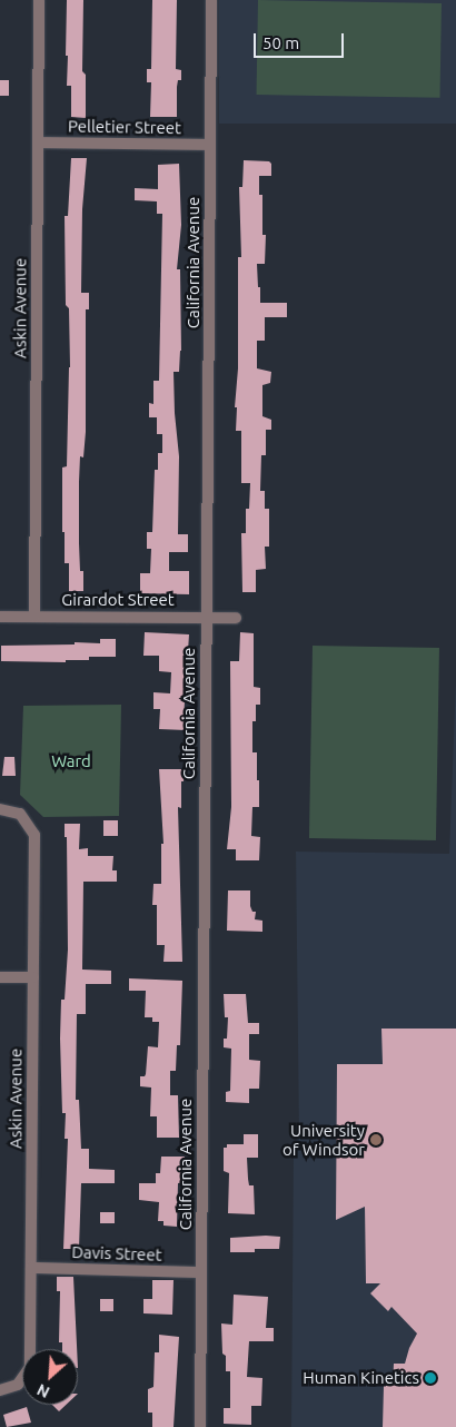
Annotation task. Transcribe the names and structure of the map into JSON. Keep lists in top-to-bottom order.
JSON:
{
  "streets": {
    "street": [
      "Pelletier Street",
      "California Avenue",
      "Askin Avenue",
      "Girardot Street",
      "Davis Street"
    ]
  },
  "crossings": [
    ["Pelletier Street", "California Avenue"],
    ["Pelletier Street", "Askin Avenue"],
    ["California Avenue", "Girardot Street"],
    ["California Avenue", "Davis Street"],
    ["Askin Avenue", "Girardot Street"],
    ["Askin Avenue", "Davis Street"]
  ],
  "parks": ["Ward"],
  "places": ["University of Windsor", "Human Kinetics"],
  "scale_bar": "50 m",
  "north": "bottom left"
}
